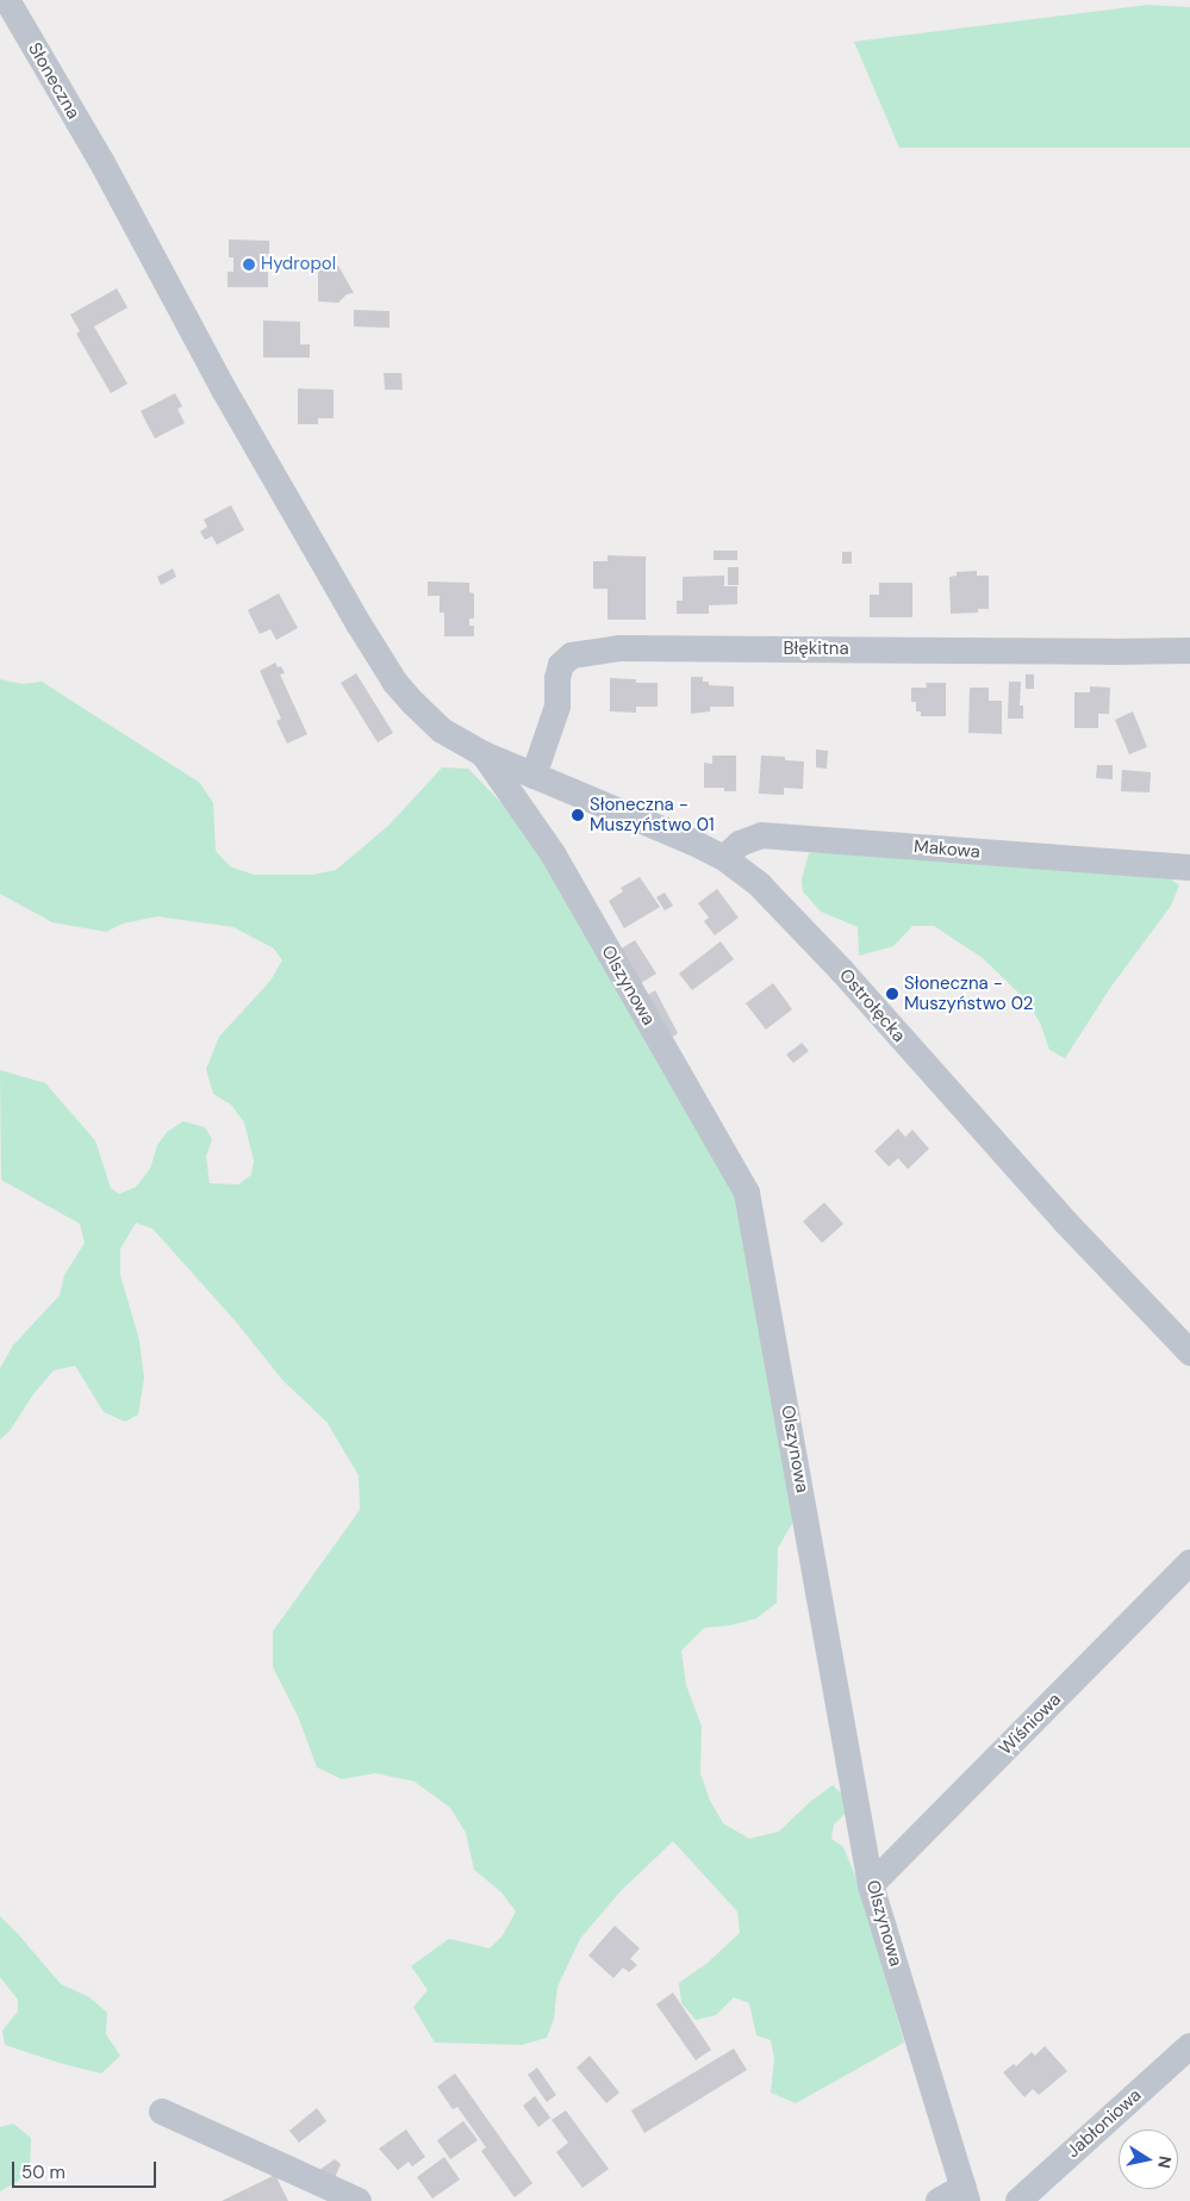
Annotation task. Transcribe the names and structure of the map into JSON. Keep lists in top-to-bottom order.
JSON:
{
  "streets": {
    "street": [
      "Słoneczna",
      "Błękitna",
      "Makowa",
      "Olszynowa",
      "Ostrołęcka",
      "Wiśniowa",
      "Jabłoniowa"
    ]
  },
  "crossings": [
    ["Słoneczna", "Olszynowa"],
    ["Słoneczna", "Ostrołęcka"],
    ["Błękitna", "Ostrołęcka"],
    ["Makowa", "Ostrołęcka"],
    ["Olszynowa", "Ostrołęcka"],
    ["Olszynowa", "Wiśniowa"]
  ],
  "places": ["Hydropol", "Słoneczna - Muszyństwo 01", "Słoneczna - Muszyństwo 02"],
  "scale_bar": "50 m",
  "north": "right"
}
